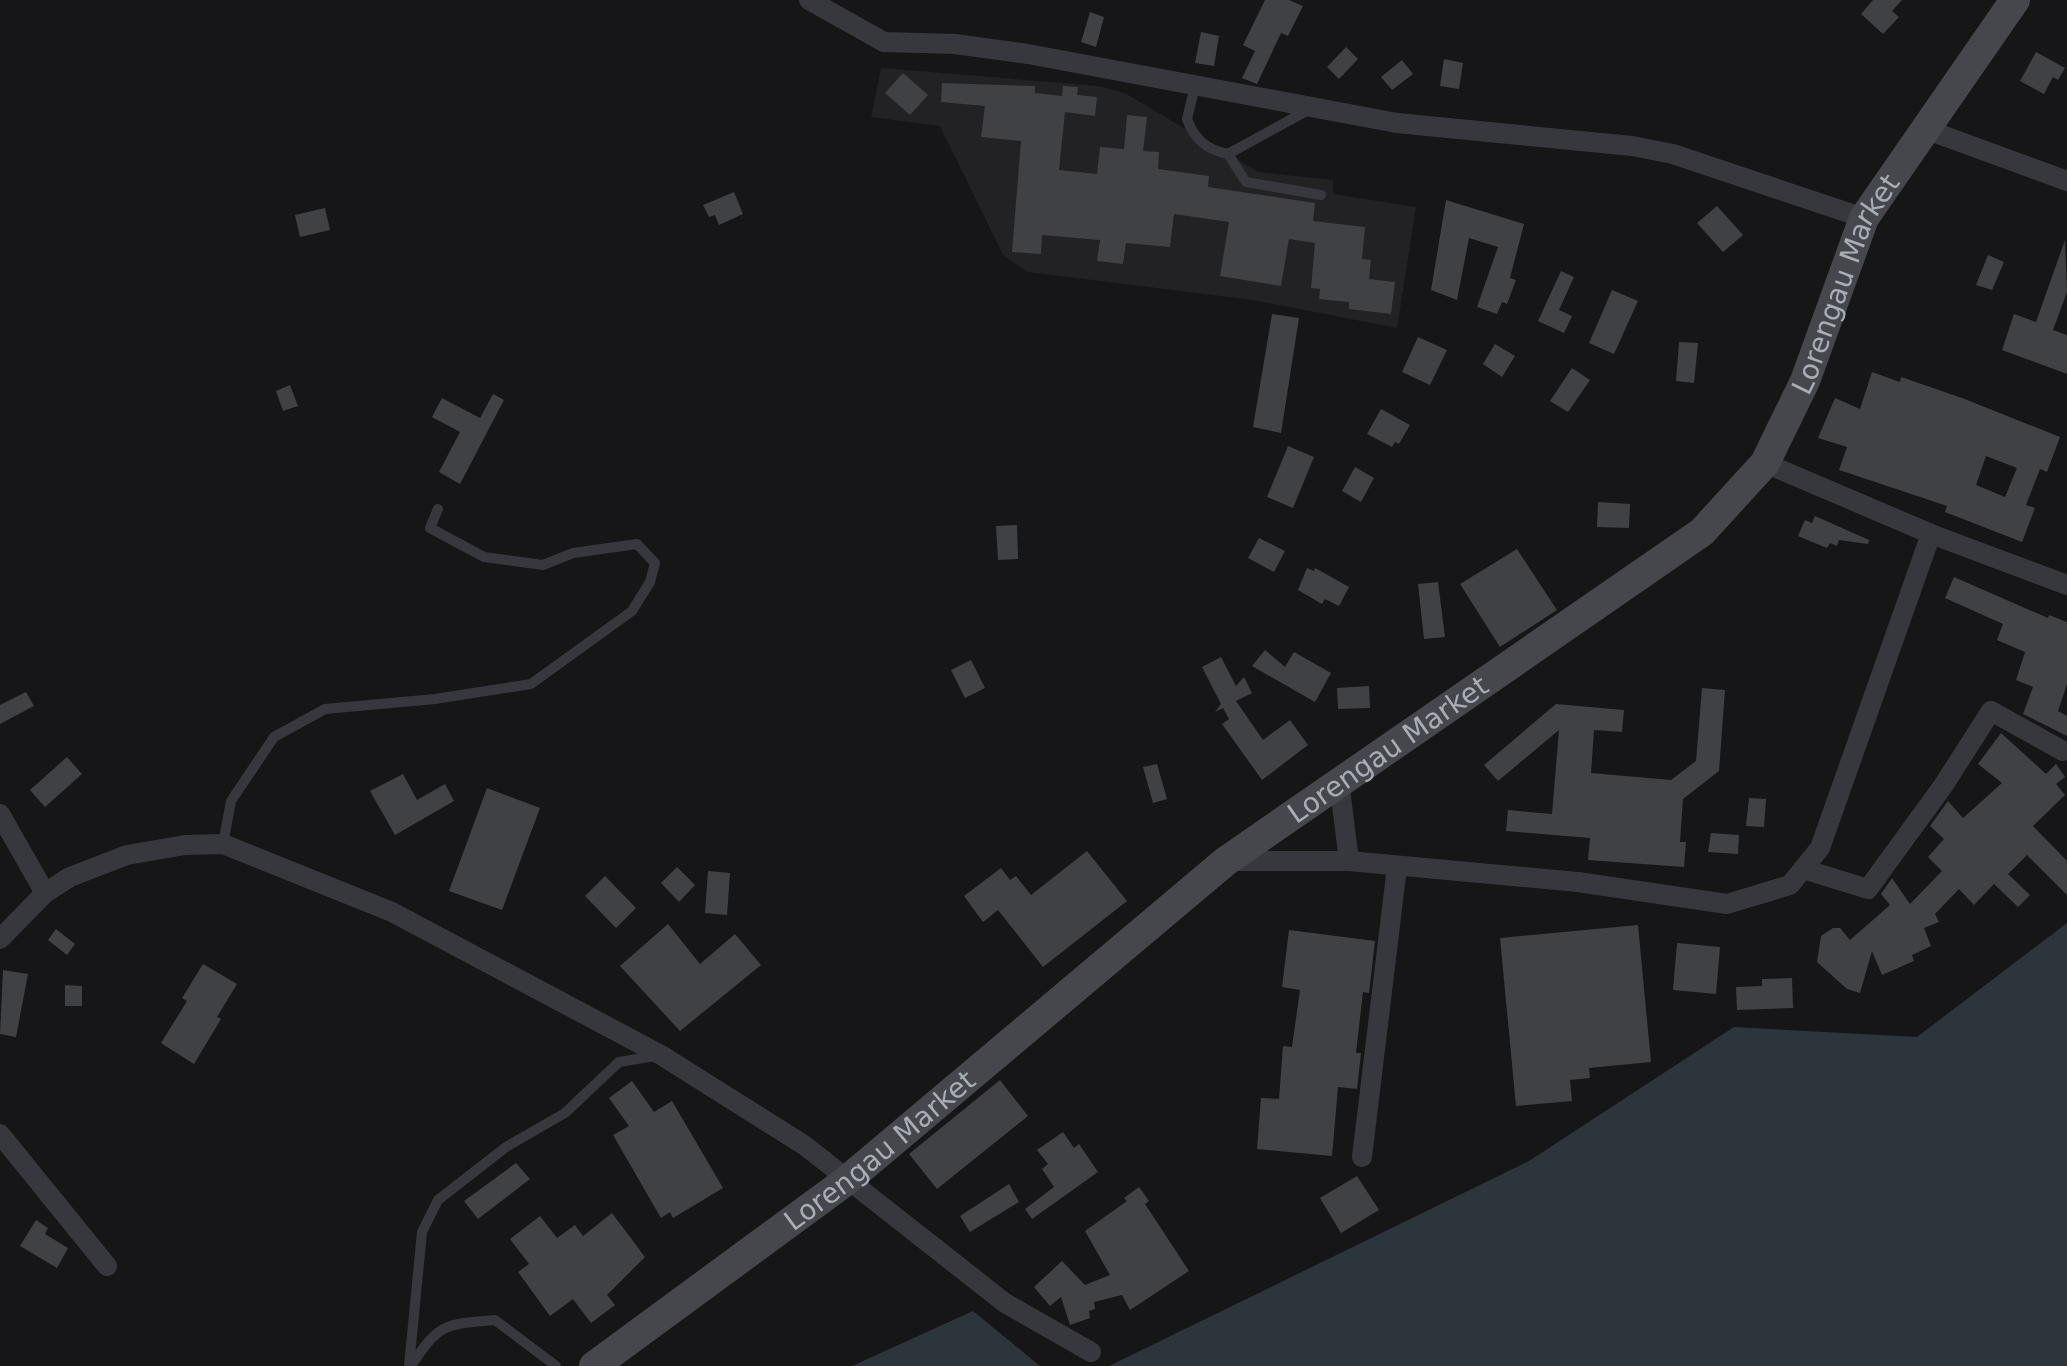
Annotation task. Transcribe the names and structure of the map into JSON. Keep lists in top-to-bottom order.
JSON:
{
  "streets": {
    "main road": ["Lorengau Market"]
  }
}
